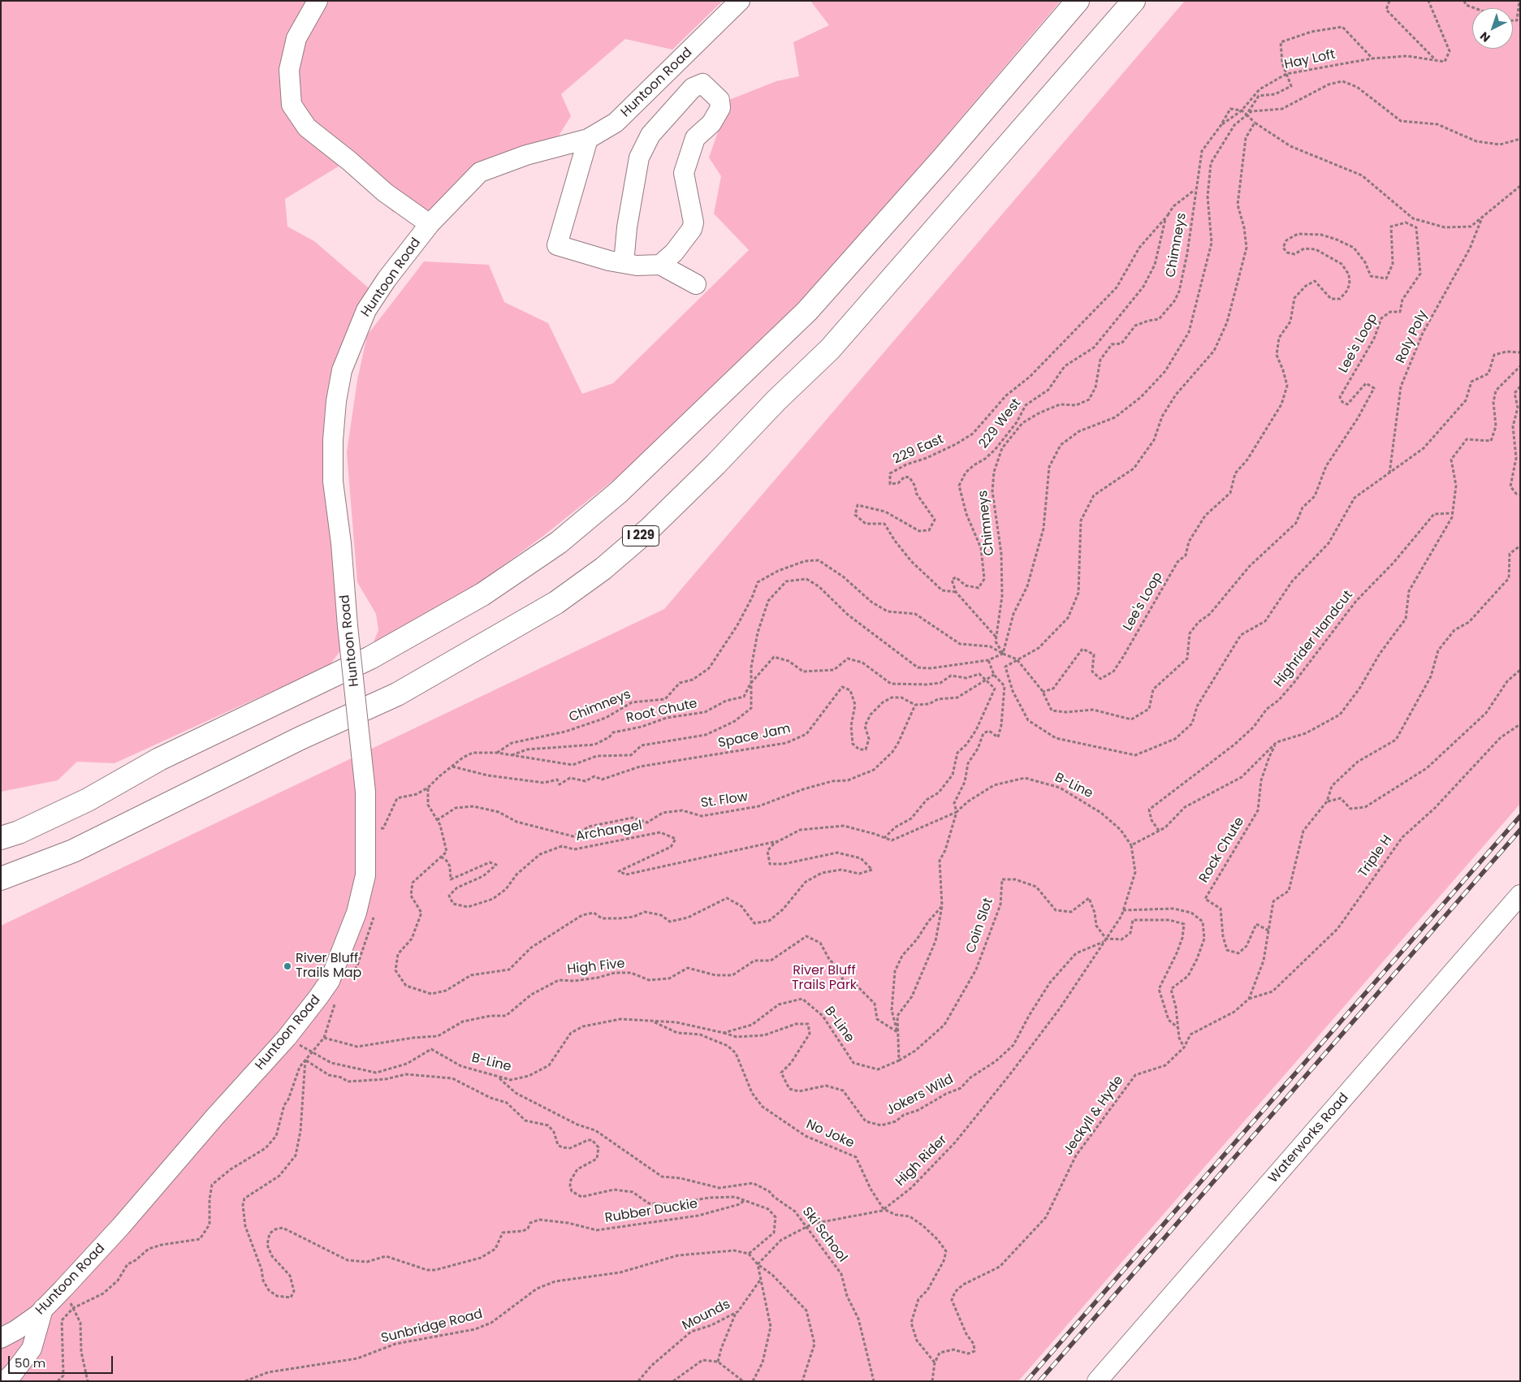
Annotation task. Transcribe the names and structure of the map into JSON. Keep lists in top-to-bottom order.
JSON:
{
  "streets": {
    "highway": ["I 229"],
    "street": ["Huntoon Road", "Waterworks Road"],
    "path": [
      "Hay Loft",
      "Chimneys",
      "Roly Poly",
      "Lee's Loop",
      "229 West",
      "229 East",
      "Highrider Handcut",
      "Root Chute",
      "Space Jam",
      "B-Line",
      "St. Flow",
      "Archangel",
      "Rock Chute",
      "Triple H",
      "Coin Slot",
      "High Five",
      "Jokers Wild",
      "Jeckyll & Hyde",
      "No Joke",
      "High Rider",
      "Rubber Duckie",
      "Ski School",
      "Mounds",
      "Sunbridge Road"
    ]
  },
  "crossings": [
    ["Hay Loft", "Chimneys"],
    ["Chimneys", "Lee's Loop"],
    ["Chimneys", "229 West"],
    ["229 West", "229 East"],
    ["Space Jam", "St. Flow"],
    ["B-Line", "Coin Slot"],
    ["B-Line", "Jokers Wild"],
    ["B-Line", "No Joke"],
    ["B-Line", "High Rider"],
    ["B-Line", "Rubber Duckie"],
    ["B-Line", "Ski School"],
    ["Rock Chute", "Jeckyll & Hyde"],
    ["Triple H", "Jeckyll & Hyde"],
    ["Coin Slot", "High Rider"],
    ["Jokers Wild", "High Rider"],
    ["No Joke", "High Rider"],
    ["High Rider", "Ski School"]
  ],
  "parks": ["River Bluff Trails Park"],
  "places": ["River Bluff Trails Map"],
  "scale_bar": "50 m",
  "north": "bottom left"
}
